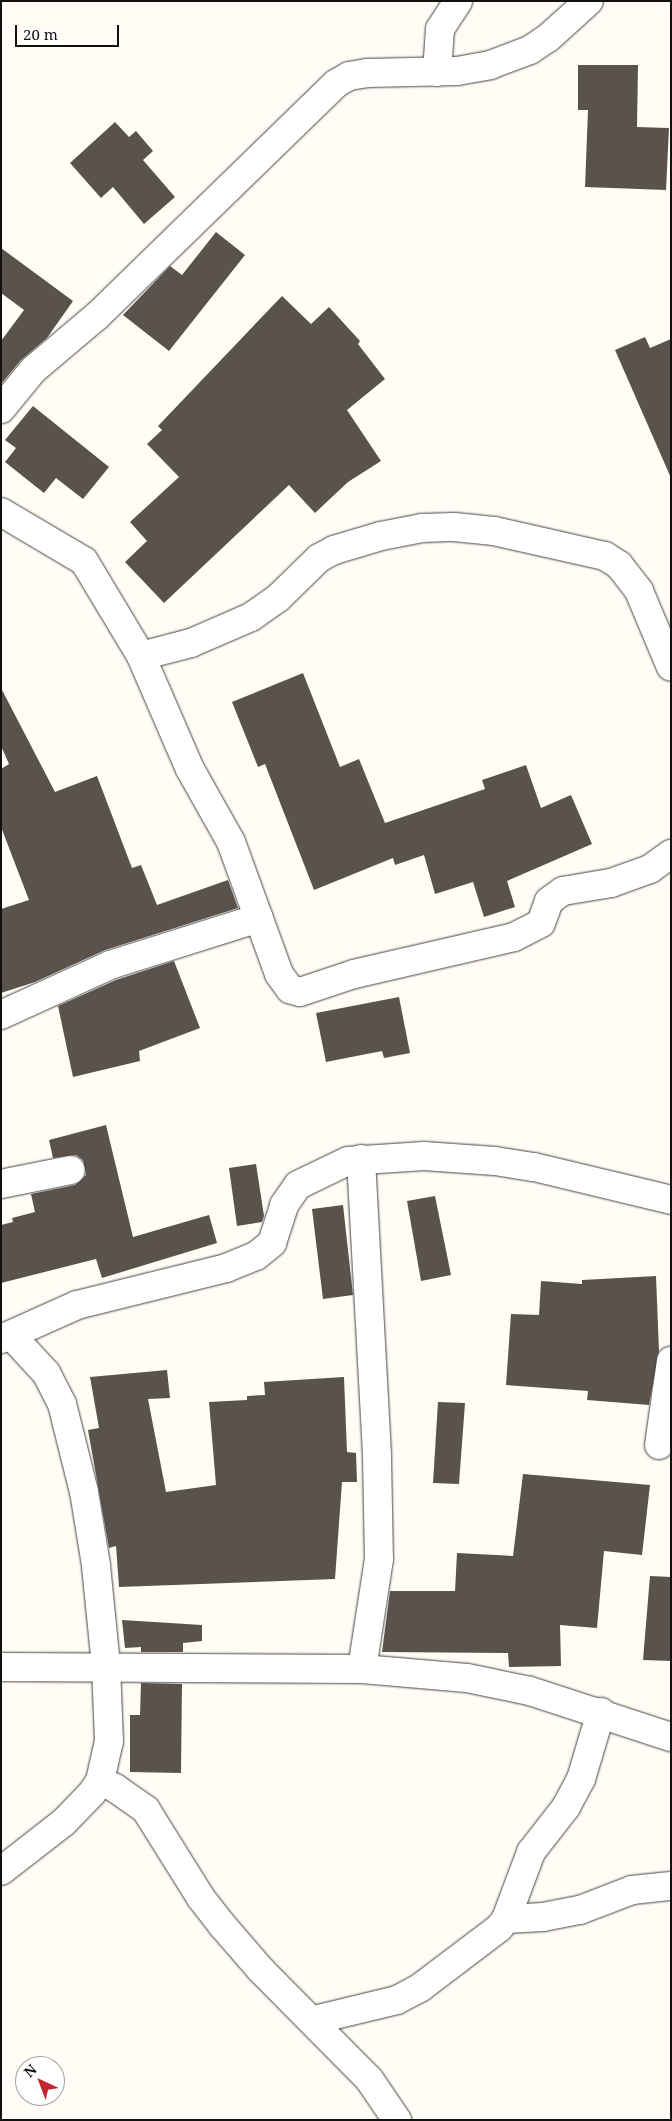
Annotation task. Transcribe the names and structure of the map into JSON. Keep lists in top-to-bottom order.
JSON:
{
  "scale_bar": "20 m",
  "north": "top left"
}
